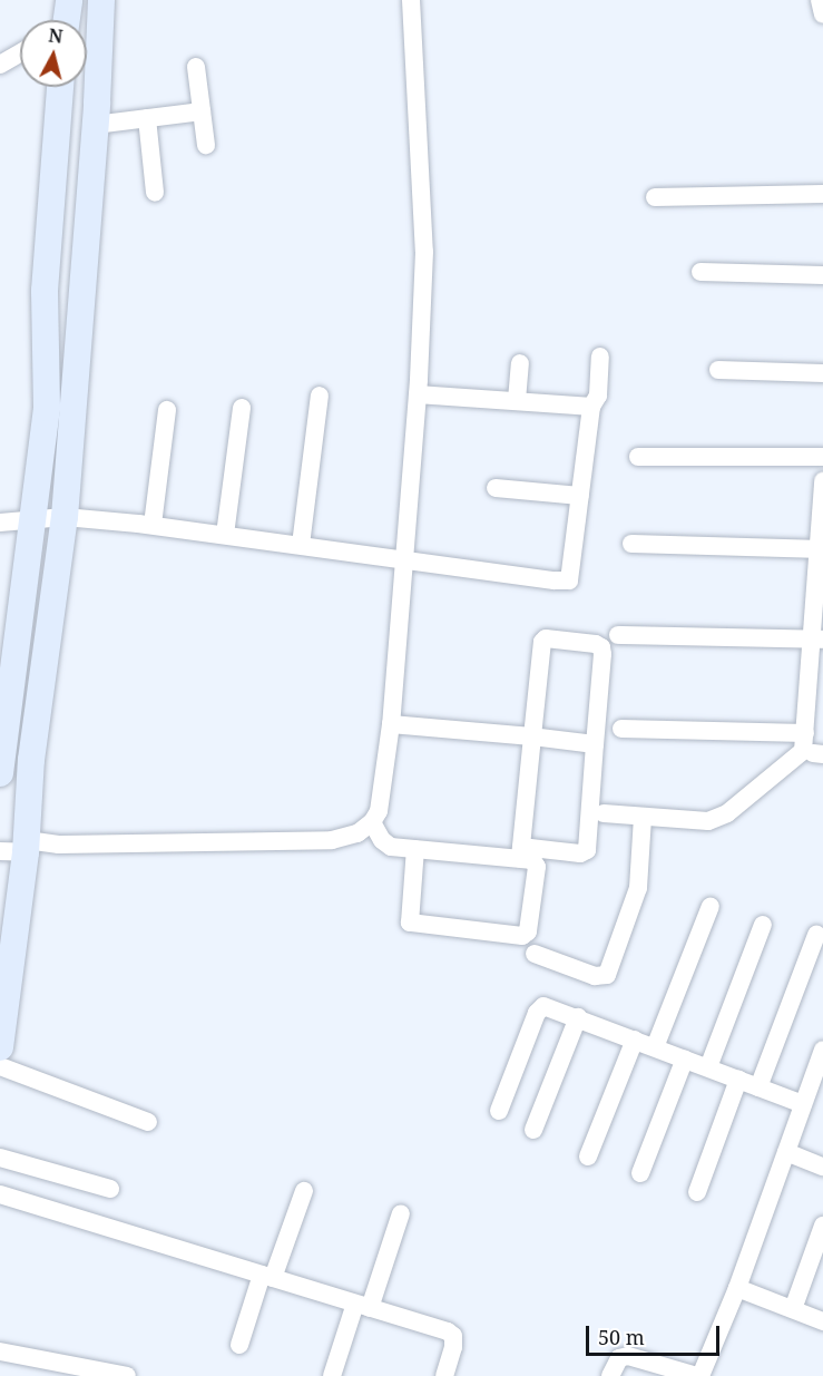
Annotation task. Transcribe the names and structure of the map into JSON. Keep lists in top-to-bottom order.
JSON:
{
  "scale_bar": "50 m",
  "north": "top"
}
